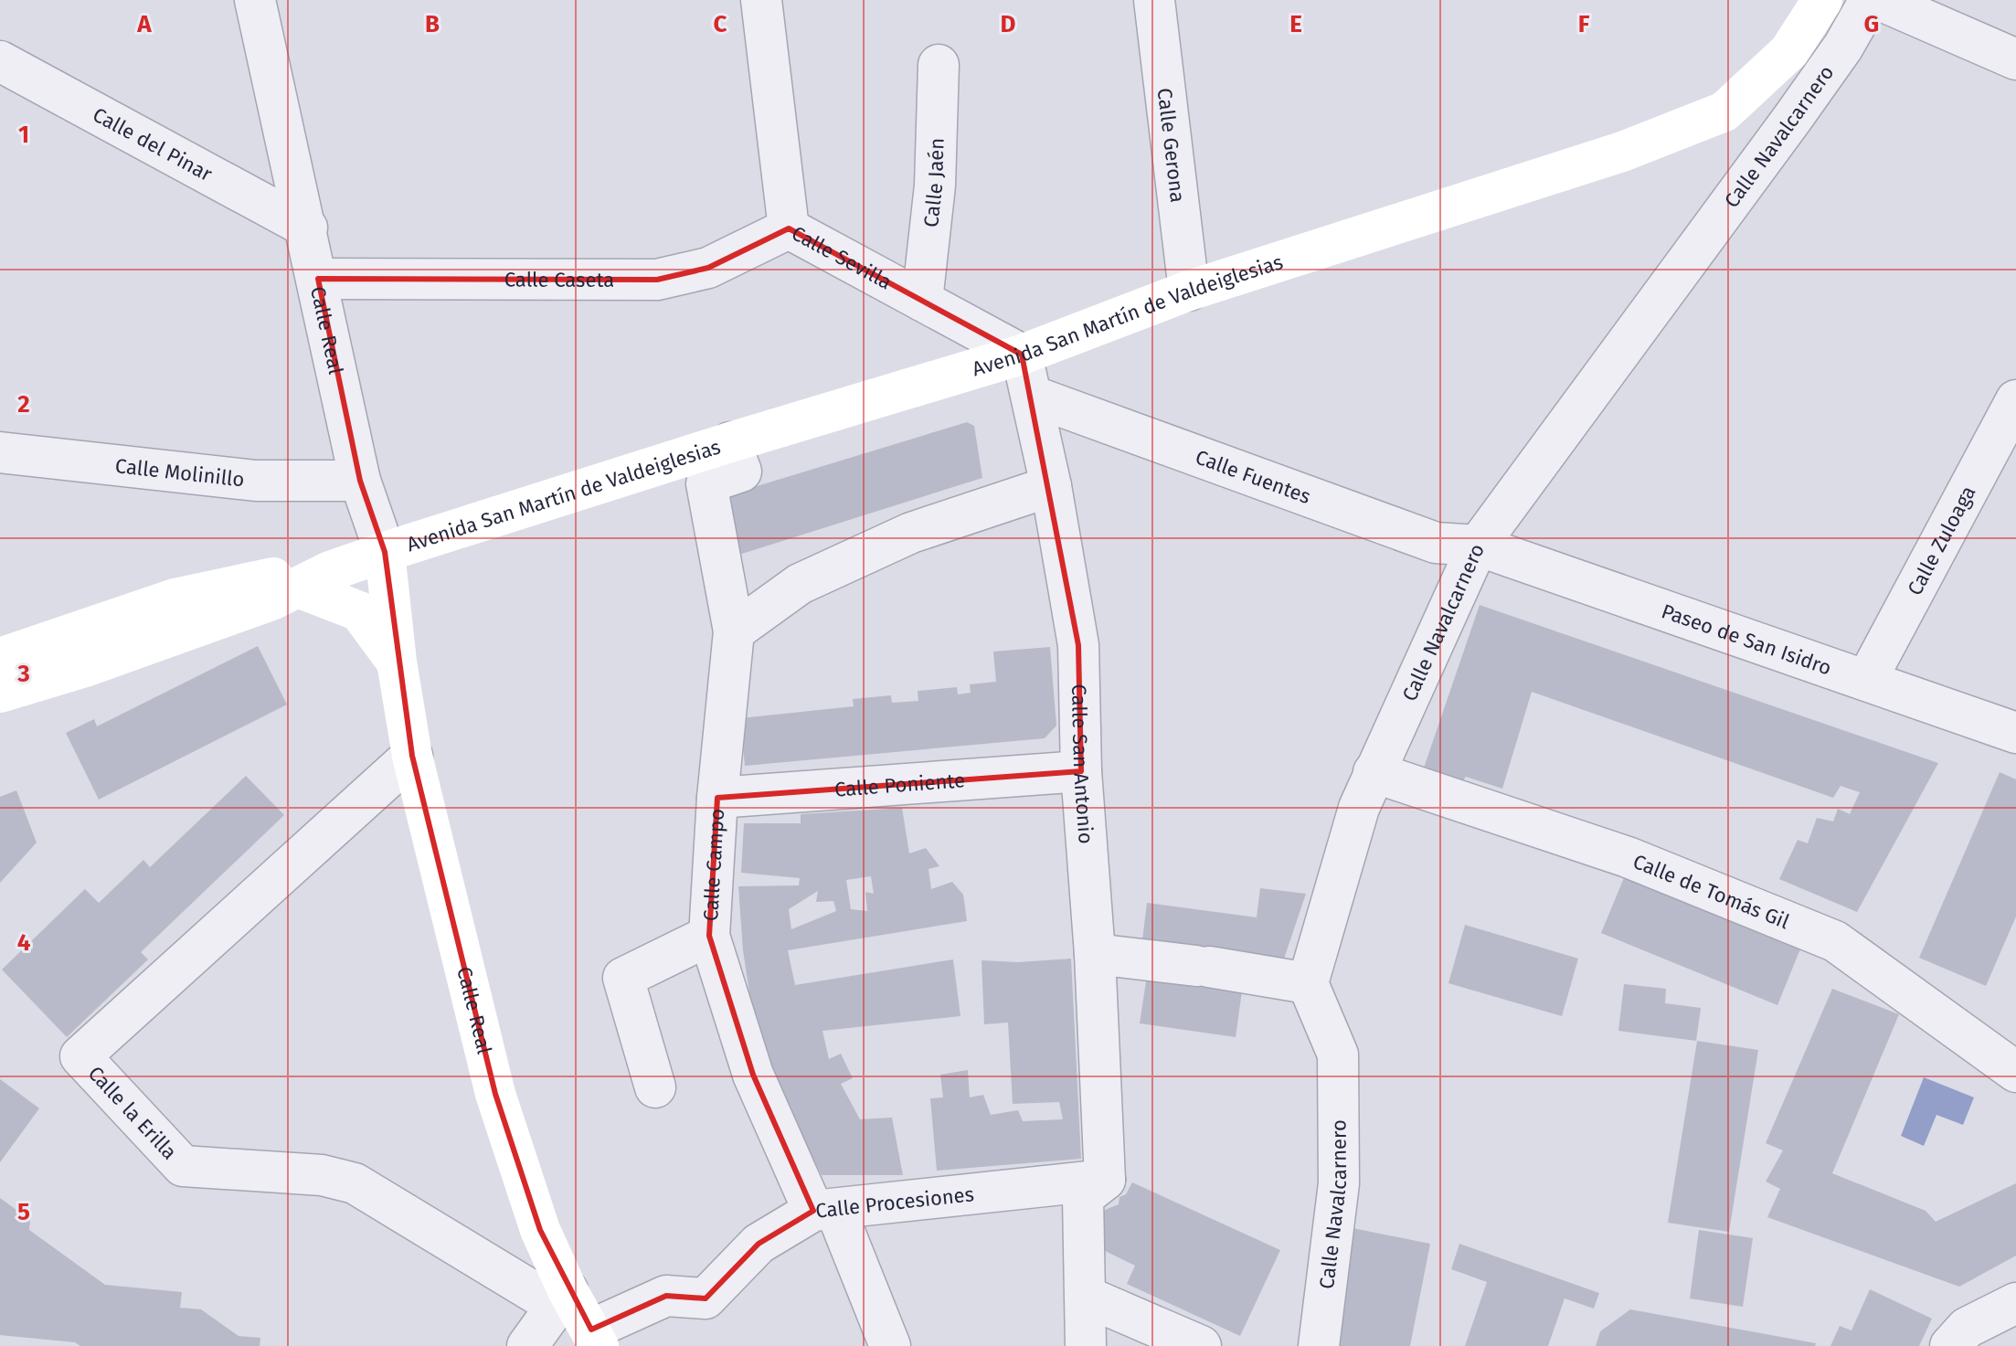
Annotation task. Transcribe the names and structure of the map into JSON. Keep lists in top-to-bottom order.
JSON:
{
  "streets": {
    "main road": ["Avenida San Martín de Valdeiglesias", "Calle Real"],
    "street": [
      "Calle Navalcarnero",
      "Calle del Pinar",
      "Calle Gerona",
      "Calle Jaén",
      "Calle Sevilla",
      "Calle Caseta",
      "Calle Molinillo",
      "Calle Fuentes",
      "Calle Zuloaga",
      "Paseo de San Isidro",
      "Calle San Antonio",
      "Calle Poniente",
      "Calle Campo",
      "Calle de Tomás Gil",
      "Calle la Erilla",
      "Calle Procesiones"
    ]
  },
  "crossings": [
    ["Calle Navalcarnero", "Calle Fuentes"],
    ["Calle Navalcarnero", "Paseo de San Isidro"],
    ["Calle Navalcarnero", "Calle de Tomás Gil"],
    ["Calle del Pinar", "Calle Real"],
    ["Calle Gerona", "Avenida San Martín de Valdeiglesias"],
    ["Calle Jaén", "Calle Sevilla"],
    ["Calle Sevilla", "Calle Caseta"],
    ["Calle Sevilla", "Avenida San Martín de Valdeiglesias"],
    ["Calle Sevilla", "Calle San Antonio"],
    ["Calle Caseta", "Calle Real"],
    ["Avenida San Martín de Valdeiglesias", "Calle Real"],
    ["Avenida San Martín de Valdeiglesias", "Calle San Antonio"],
    ["Avenida San Martín de Valdeiglesias", "Calle Campo"],
    ["Calle Real", "Calle Molinillo"],
    ["Calle Real", "Calle la Erilla"],
    ["Calle Real", "Calle Procesiones"],
    ["Calle Fuentes", "Paseo de San Isidro"],
    ["Calle Fuentes", "Calle San Antonio"],
    ["Calle Zuloaga", "Paseo de San Isidro"],
    ["Calle San Antonio", "Calle Poniente"],
    ["Calle San Antonio", "Calle Procesiones"],
    ["Calle Poniente", "Calle Campo"],
    ["Calle Campo", "Calle Procesiones"]
  ],
  "grid": {
    "columns": [
      "A",
      "B",
      "C",
      "D",
      "E",
      "F",
      "G"
    ],
    "rows": [
      "1",
      "2",
      "3",
      "4",
      "5"
    ]
  }
}
